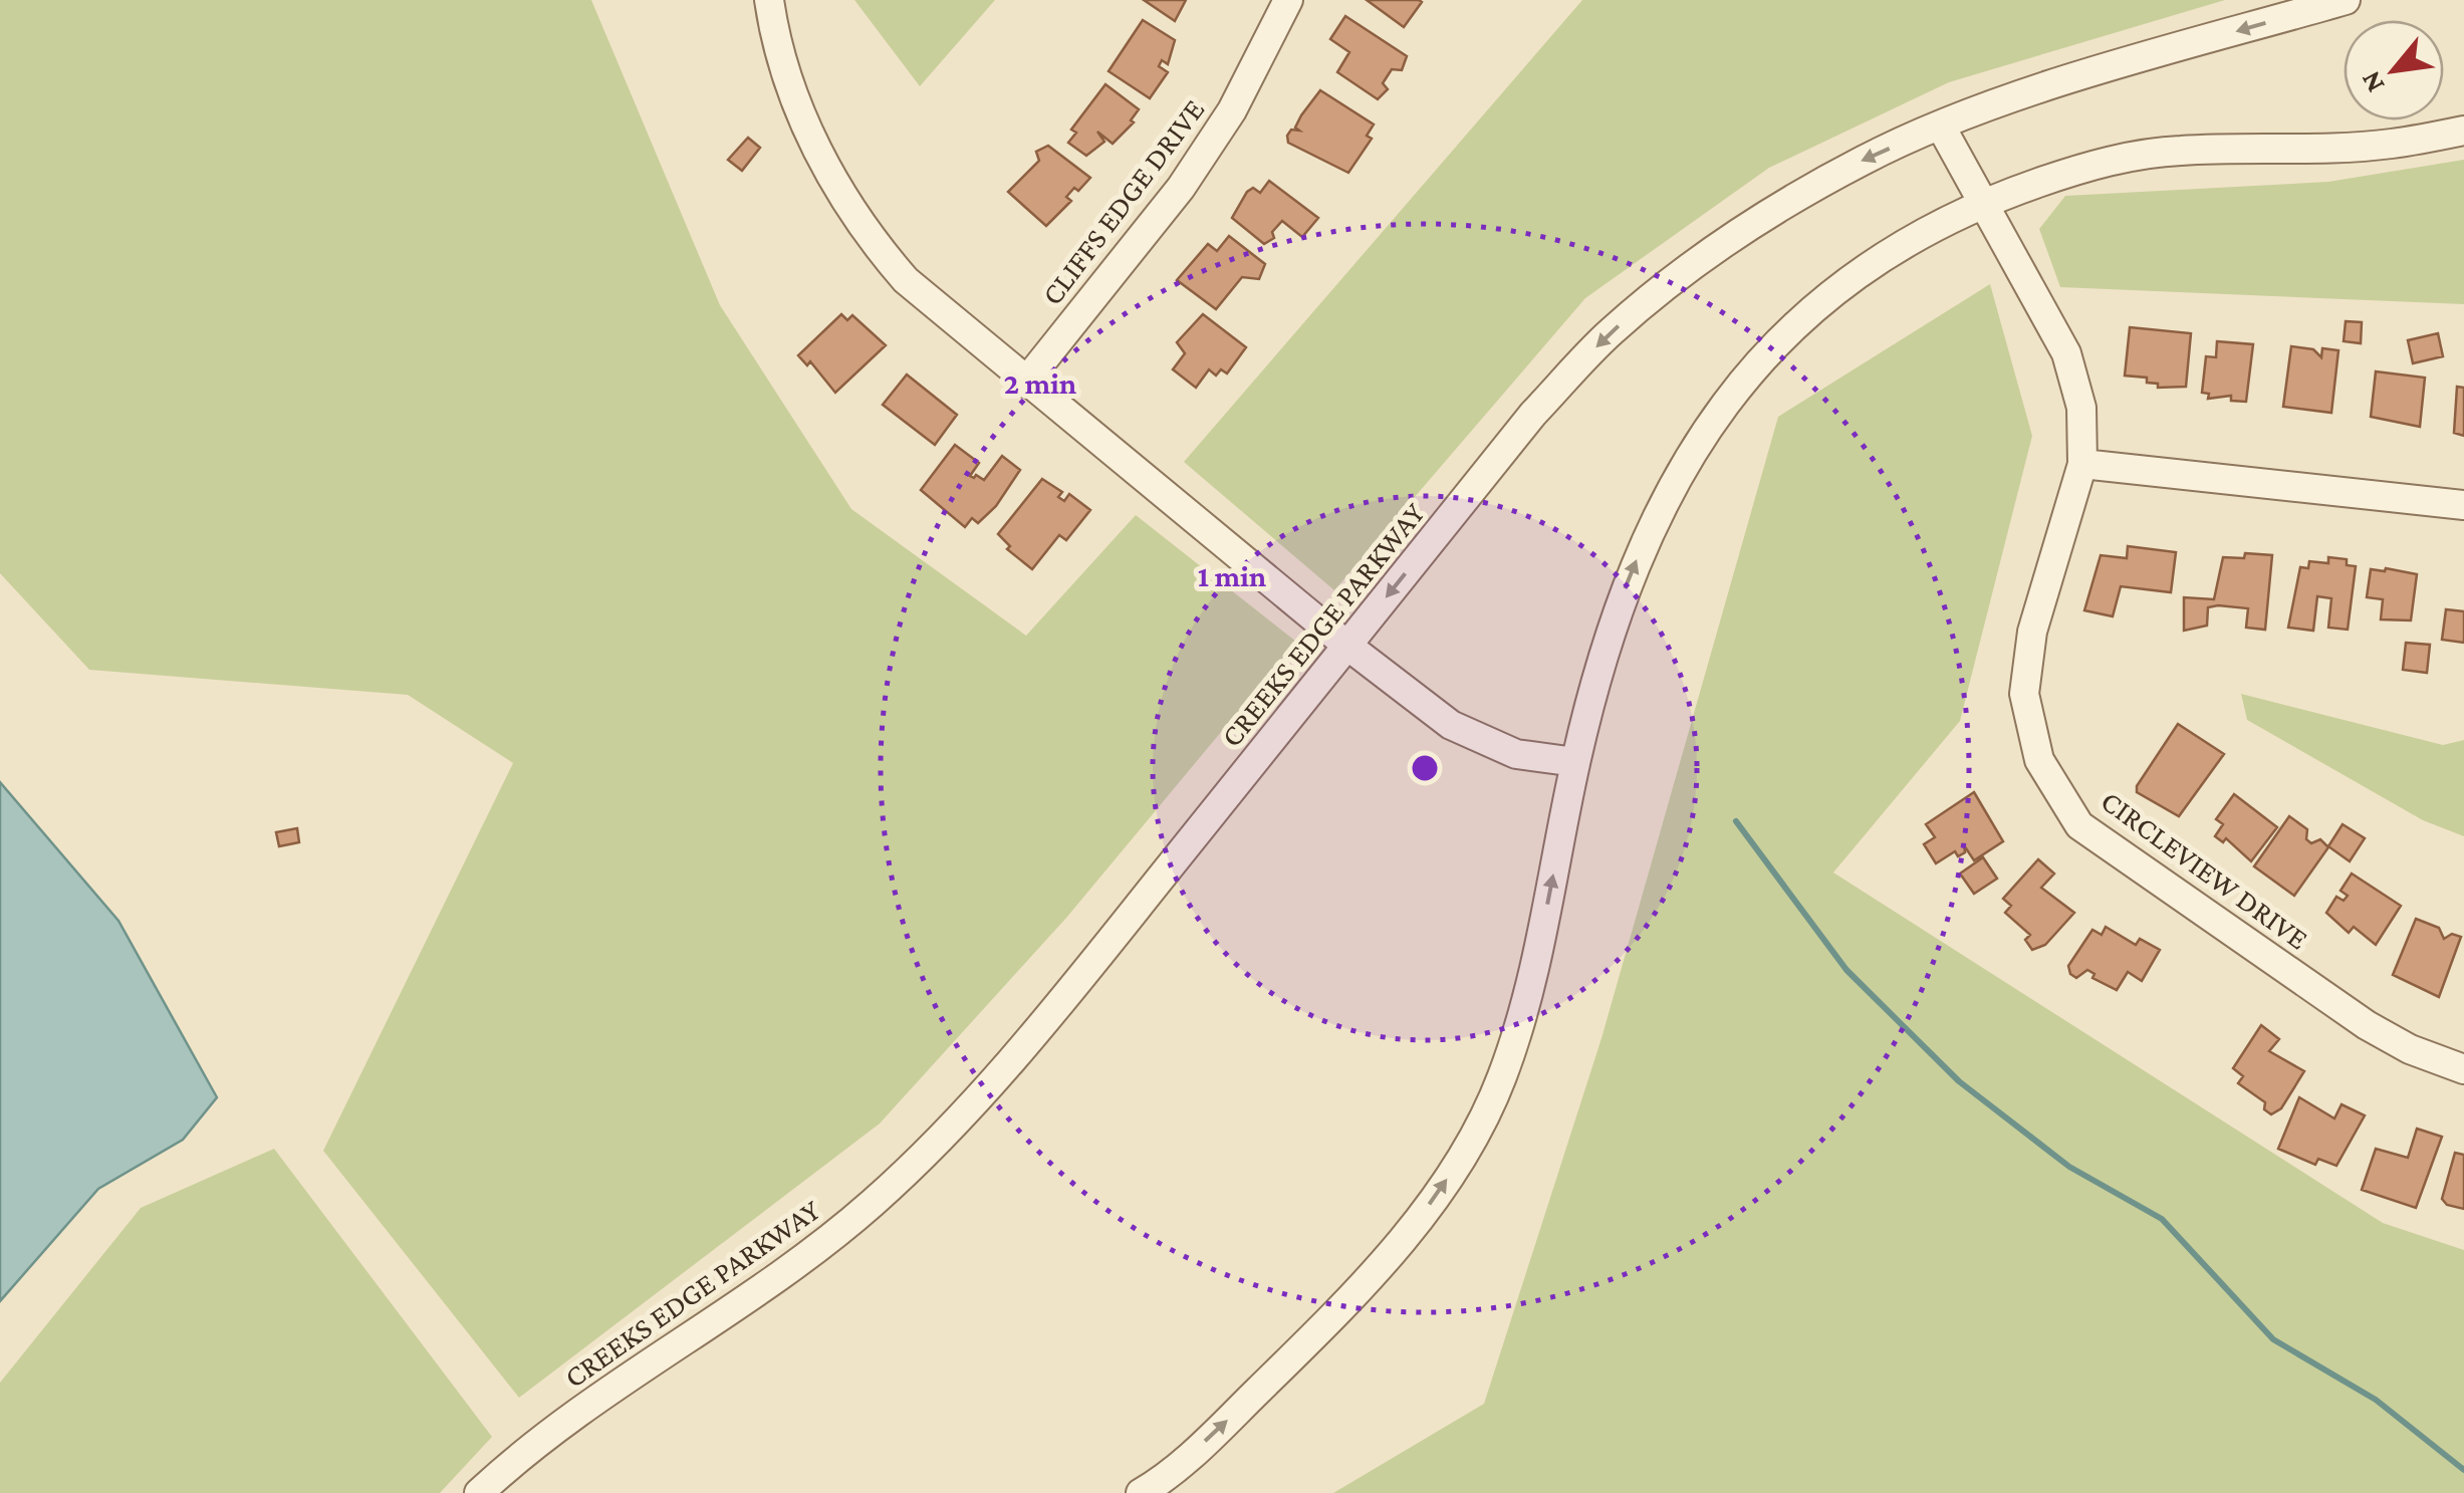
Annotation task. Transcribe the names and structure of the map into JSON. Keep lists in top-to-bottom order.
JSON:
{
  "streets": {
    "street": ["CLIFFS EDGE DRIVE", "CREEKS EDGE PARKWAY", "CIRCLEVIEW DRIVE"]
  },
  "crossings": [
    ["CREEKS EDGE PARKWAY", "CIRCLEVIEW DRIVE"]
  ],
  "north": "bottom left",
  "rings": ["2 min", "1 min"]
}
